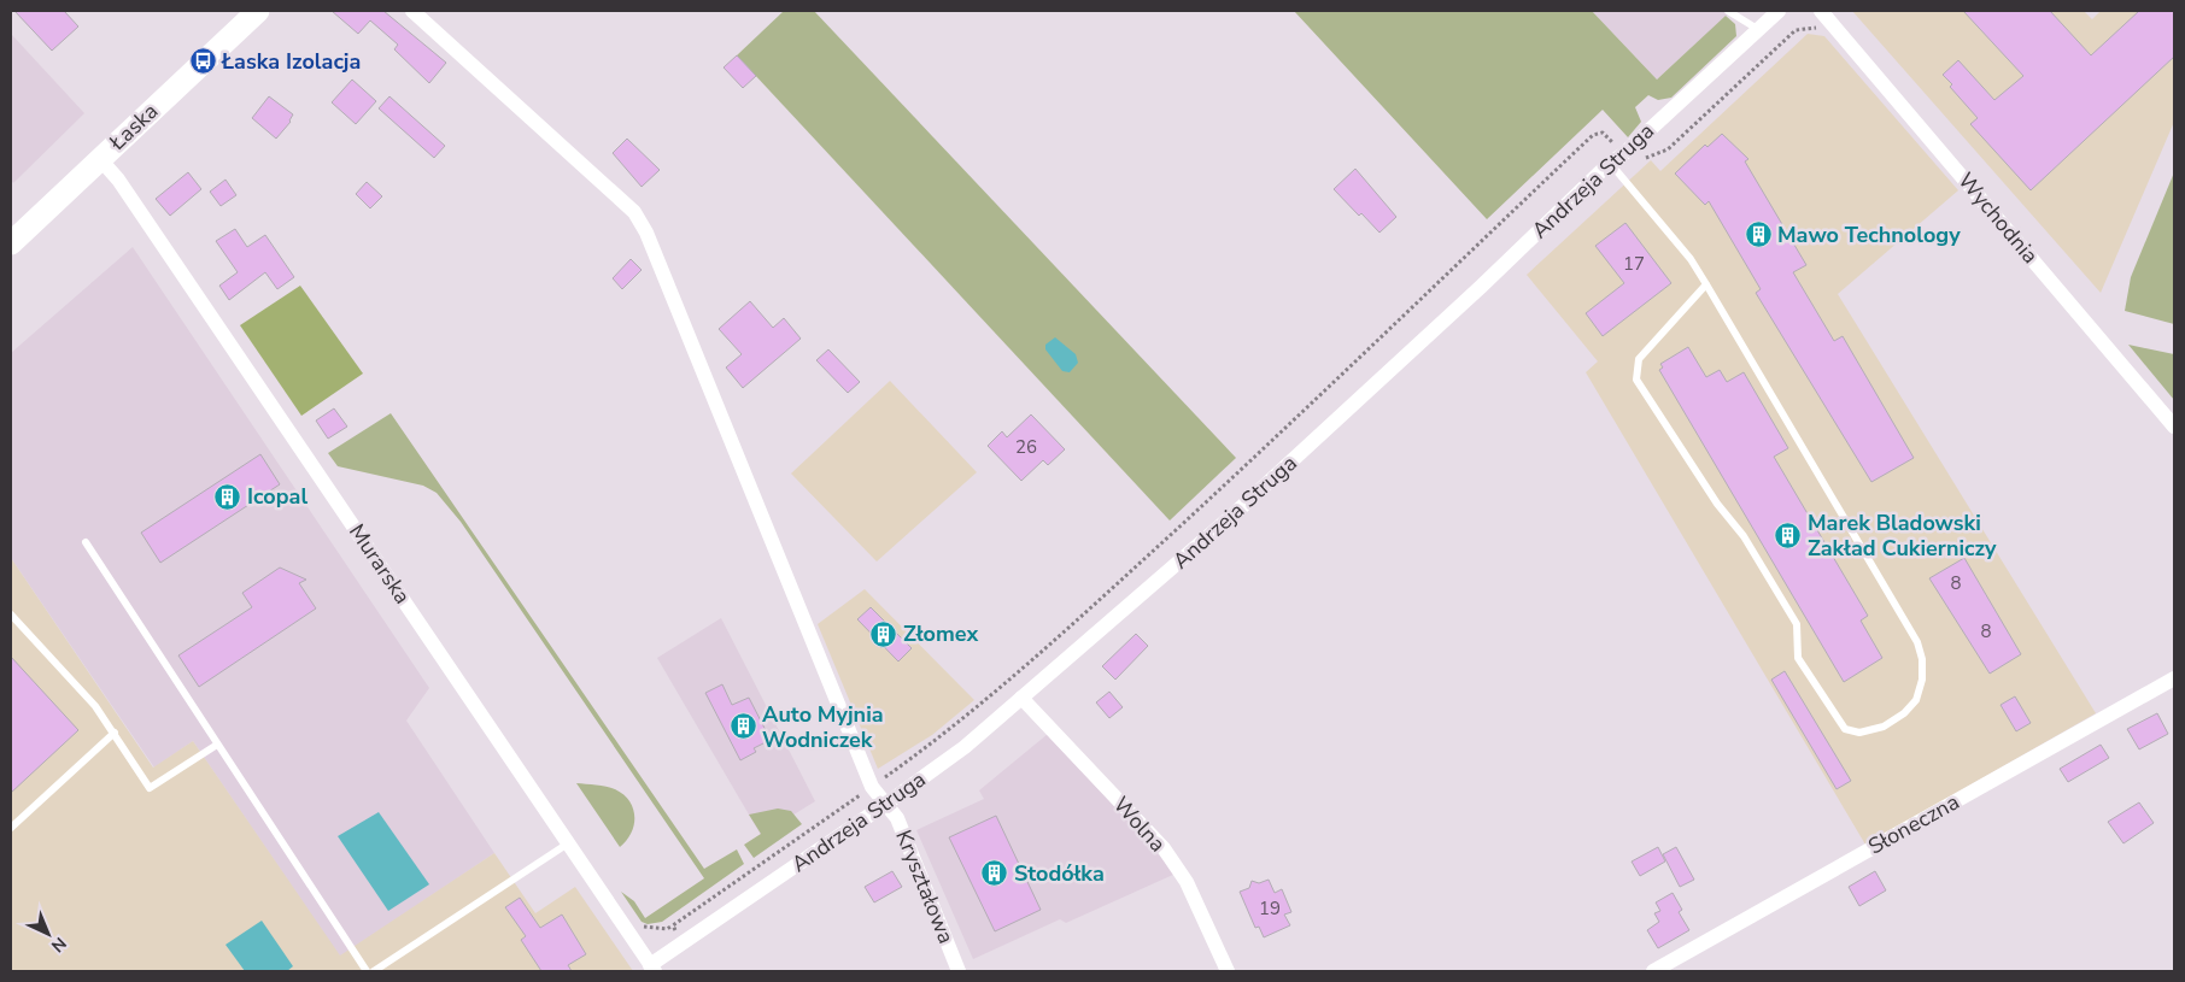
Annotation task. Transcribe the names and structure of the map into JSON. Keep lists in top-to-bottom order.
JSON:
{
  "streets": {
    "main road": ["Łaska"],
    "street": [
      "Andrzeja Struga",
      "Wychodnia",
      "Murarska",
      "Wolna",
      "Słoneczna",
      "Kryształowa"
    ]
  },
  "crossings": [
    ["Łaska", "Murarska"],
    ["Andrzeja Struga", "Murarska"],
    ["Andrzeja Struga", "Wolna"],
    ["Andrzeja Struga", "Kryształowa"]
  ],
  "places": {
    "bus stop": ["Łaska Izolacja"],
    "building": [
      "Mawo Technology",
      "Icopal",
      "Marek Bladowski Zakład Cukierniczy",
      "Złomex",
      "Auto Myjnia Wodniczek",
      "Stodółka"
    ]
  },
  "house_numbers": [
    "17",
    "26",
    "8",
    "8",
    "19"
  ],
  "north": "bottom right"
}
